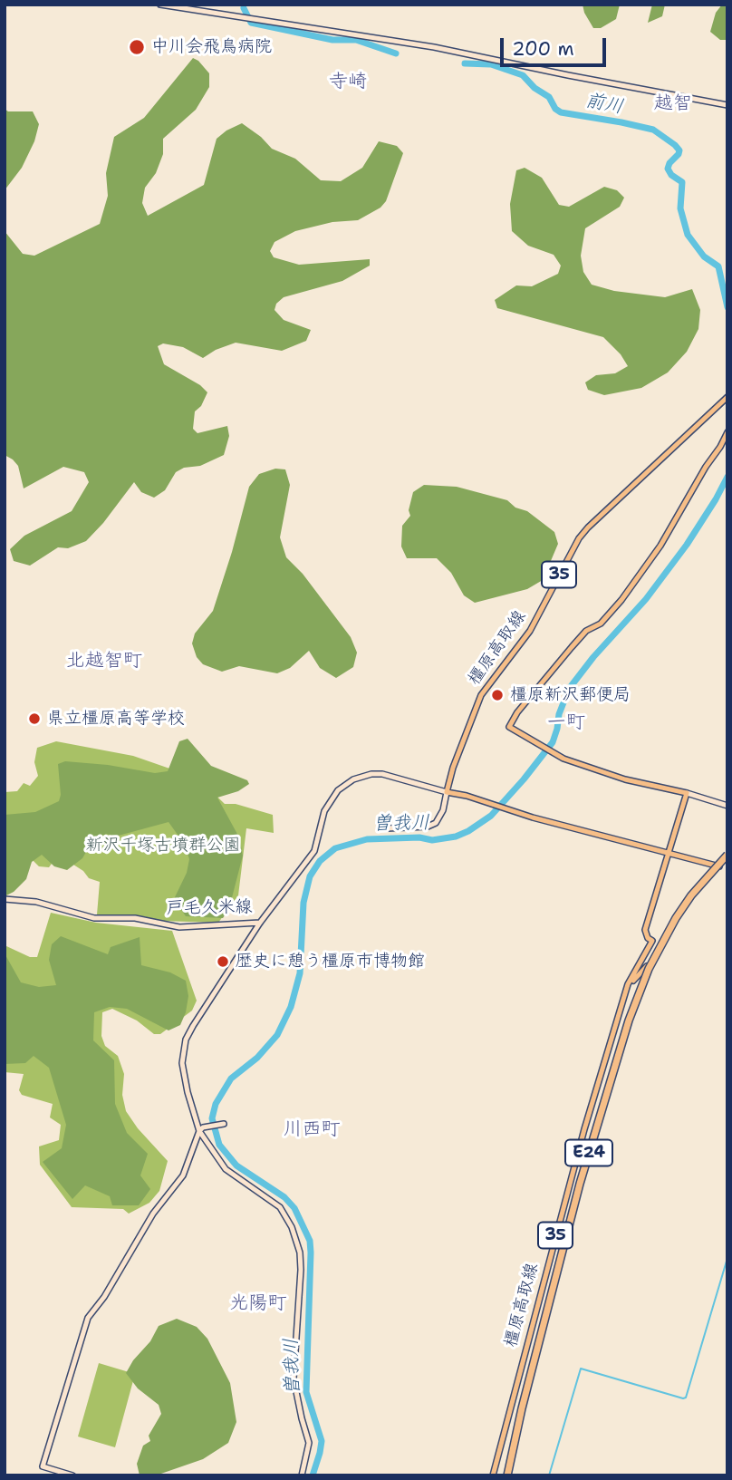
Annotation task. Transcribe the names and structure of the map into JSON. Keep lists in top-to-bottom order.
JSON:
{
  "streets": {
    "highway": ["E24"],
    "main road": ["35", "橿原高取線"],
    "street": ["戸毛久米線"]
  },
  "crossings": [
    ["橿原高取線", "戸毛久米線"]
  ],
  "districts": [
    "寺崎",
    "越智",
    "北越智町",
    "一町",
    "川西町",
    "光陽町"
  ],
  "water": ["前川", "曽我川"],
  "parks": ["新沢千塚古墳群公園"],
  "places": [
    "中川会飛鳥病院",
    "橿原新沢郵便局",
    "県立橿原高等学校",
    "歴史に憩う橿原市博物館"
  ],
  "scale_bar": "200 m"
}
